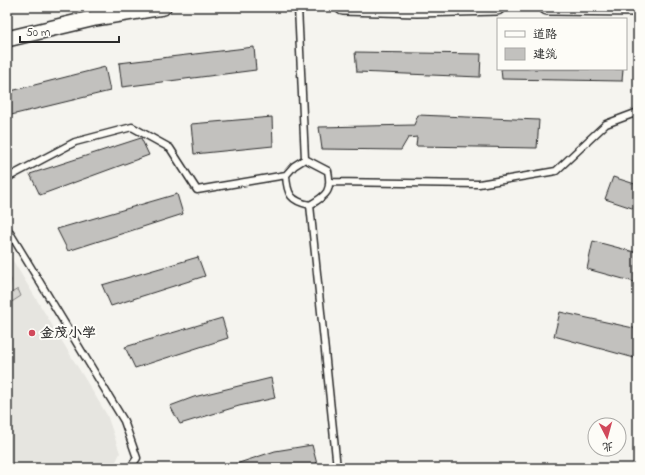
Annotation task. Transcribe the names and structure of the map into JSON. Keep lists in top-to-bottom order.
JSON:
{
  "places": ["金茂小学"],
  "legend": ["道路", "建筑"],
  "scale_bar": "50 m",
  "north": "bottom"
}
